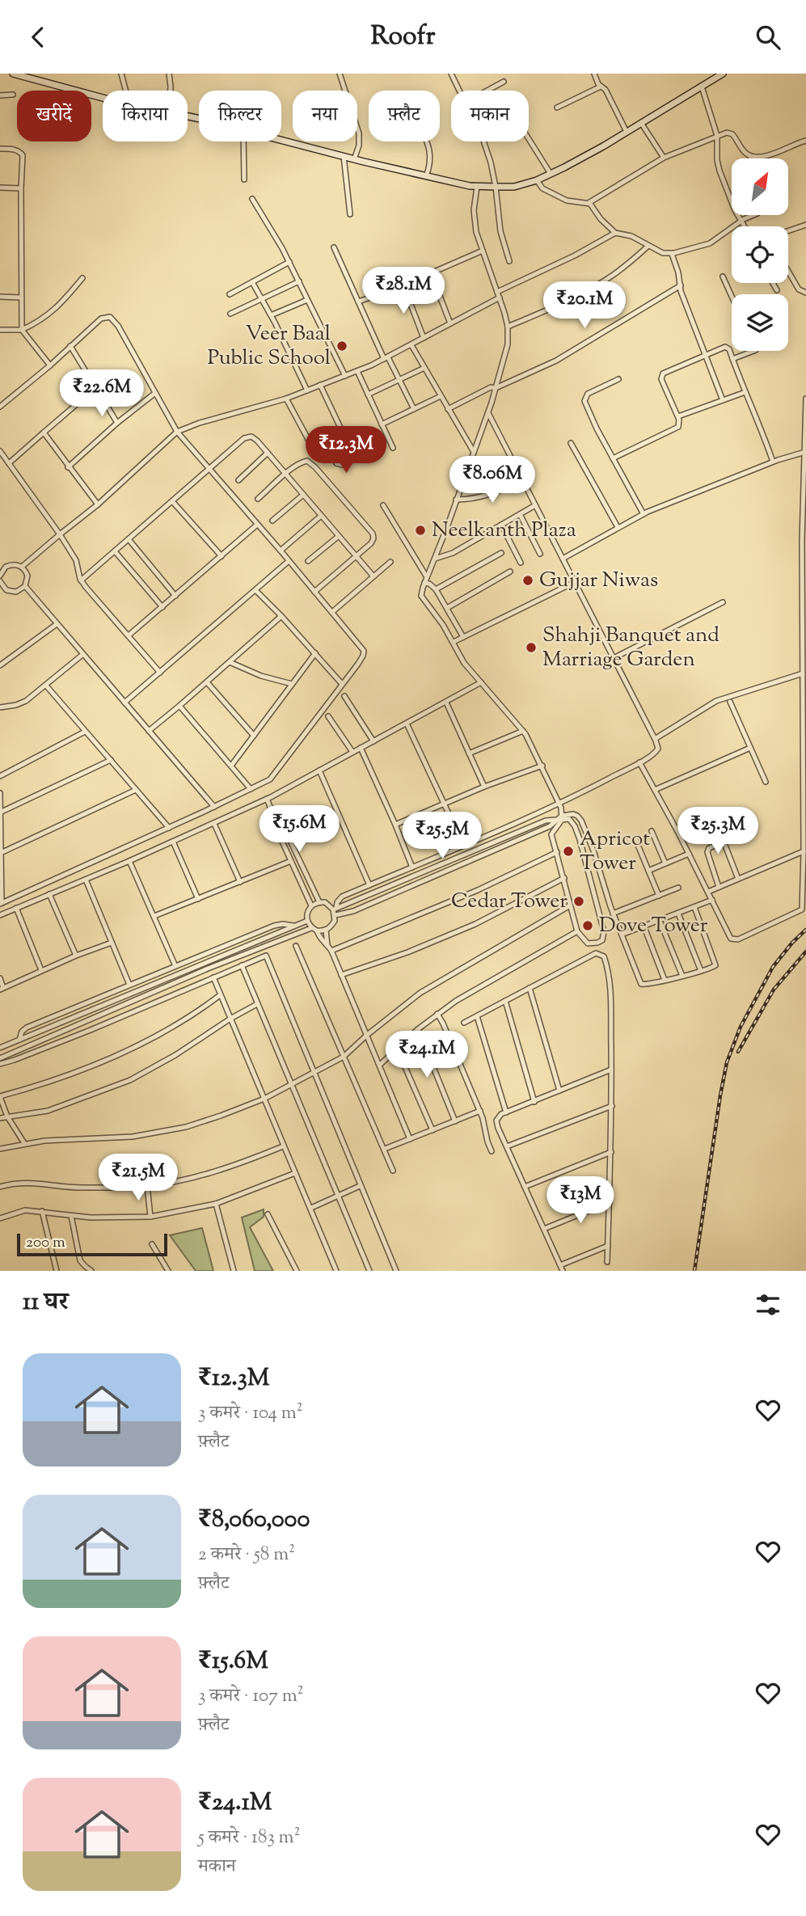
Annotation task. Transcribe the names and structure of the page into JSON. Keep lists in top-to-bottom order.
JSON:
{
  "places": [
    "Veer Baal Public School",
    "Neelkanth Plaza",
    "Gujjar Niwas",
    "Shahji Banquet and Marriage Garden",
    "Apricot Tower",
    "Cedar Tower",
    "Dove Tower"
  ],
  "scale_bar": "200 m",
  "north": "top right",
  "page": {
    "header": "Roofr",
    "chip": [
      "खरीदें",
      "किराया",
      "फ़िल्टर",
      "नया",
      "फ़्लैट",
      "मकान"
    ],
    "price": [
      "₹28.1M",
      "₹20.1M",
      "₹22.6M",
      "₹12.3M",
      "₹8.06M",
      "₹15.6M",
      "₹25.3M",
      "₹25.5M",
      "₹24.1M",
      "₹21.5M",
      "₹13M"
    ],
    "scale": "200 m",
    "heading": "11 घर",
    "list": [
      {
        "name": "₹12.3M",
        "note": "3 कमरे · 104 m² · फ़्लैट"
      },
      {
        "name": "₹8,060,000",
        "note": "2 कमरे · 58 m² · फ़्लैट"
      },
      {
        "name": "₹15.6M",
        "note": "3 कमरे · 107 m² · फ़्लैट"
      },
      {
        "name": "₹24.1M",
        "note": "5 कमरे · 183 m² · मकान"
      }
    ]
  }
}
